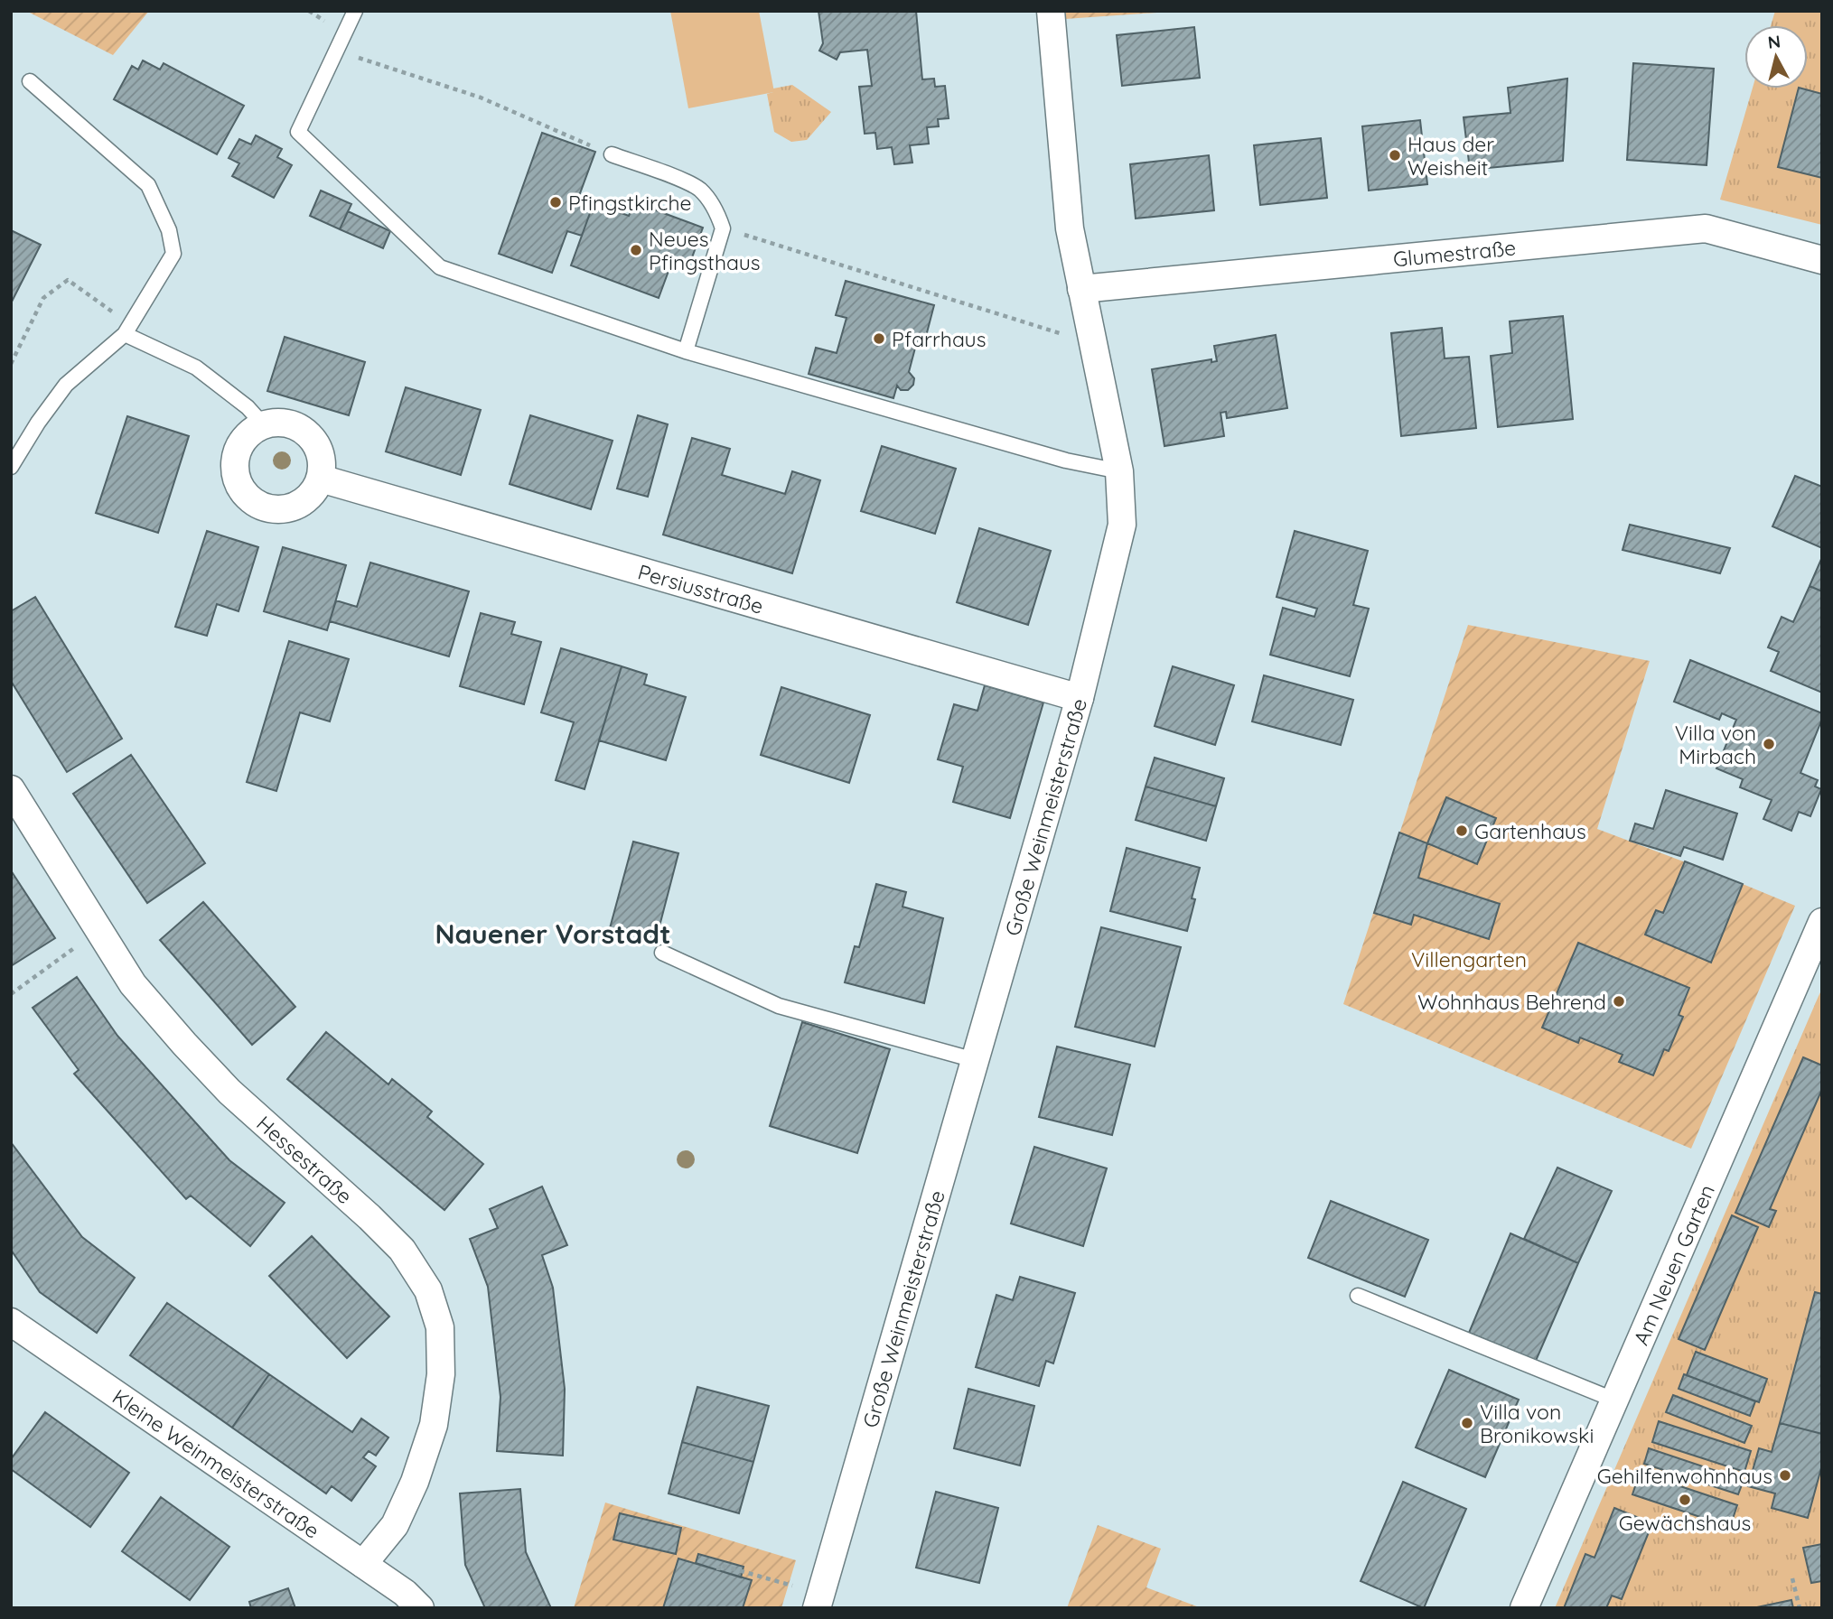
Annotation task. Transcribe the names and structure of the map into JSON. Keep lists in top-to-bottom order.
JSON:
{
  "streets": {
    "street": [
      "Glumestraße",
      "Persiusstraße",
      "Große Weinmeisterstraße",
      "Hessestraße",
      "Am Neuen Garten",
      "Kleine Weinmeisterstraße"
    ]
  },
  "crossings": [
    ["Glumestraße", "Große Weinmeisterstraße"],
    ["Persiusstraße", "Große Weinmeisterstraße"],
    ["Hessestraße", "Kleine Weinmeisterstraße"]
  ],
  "districts": ["Nauener Vorstadt"],
  "parks": ["Villengarten"],
  "places": [
    "Haus der Weisheit",
    "Pfingstkirche",
    "Neues Pfingsthaus",
    "Pfarrhaus",
    "Villa von Mirbach",
    "Gartenhaus",
    "Wohnhaus Behrend",
    "Villa von Bronikowski",
    "Gehilfenwohnhaus",
    "Gewächshaus"
  ],
  "north": "top"
}
